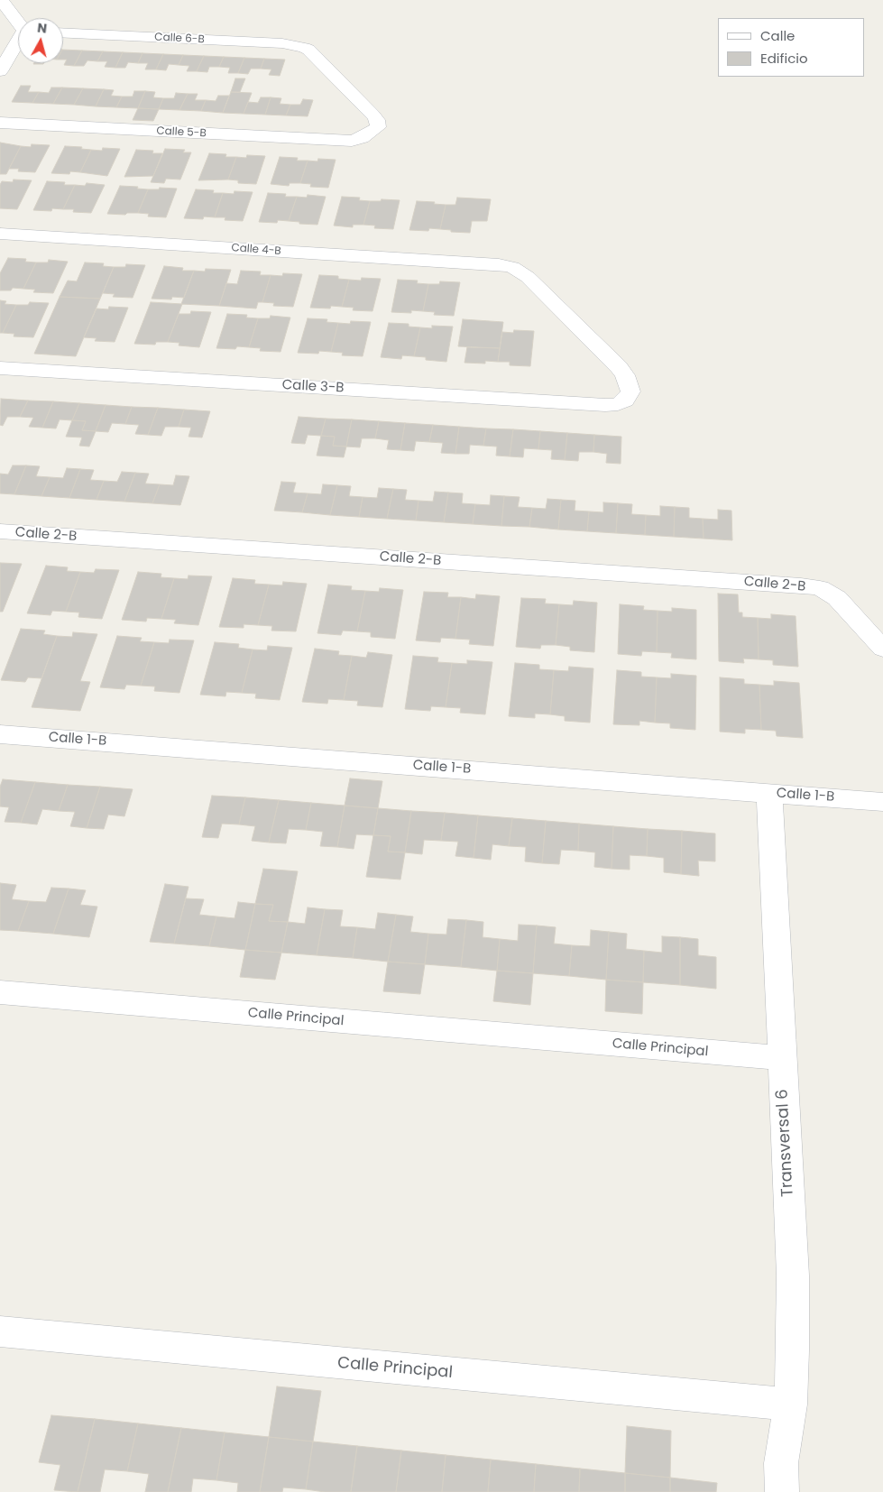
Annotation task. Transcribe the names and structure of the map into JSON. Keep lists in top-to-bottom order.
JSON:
{
  "streets": {
    "street": [
      "Calle 6-B",
      "Calle 5-B",
      "Calle 4-B",
      "Calle 3-B",
      "Calle 2-B",
      "Calle 1-B",
      "Calle Principal",
      "Transversal 6"
    ]
  },
  "crossings": [
    ["Calle 6-B", "Calle 5-B"],
    ["Calle 4-B", "Calle 3-B"],
    ["Calle 1-B", "Transversal 6"],
    ["Calle Principal", "Transversal 6"]
  ],
  "legend": ["Calle", "Edificio"],
  "north": "top"
}
